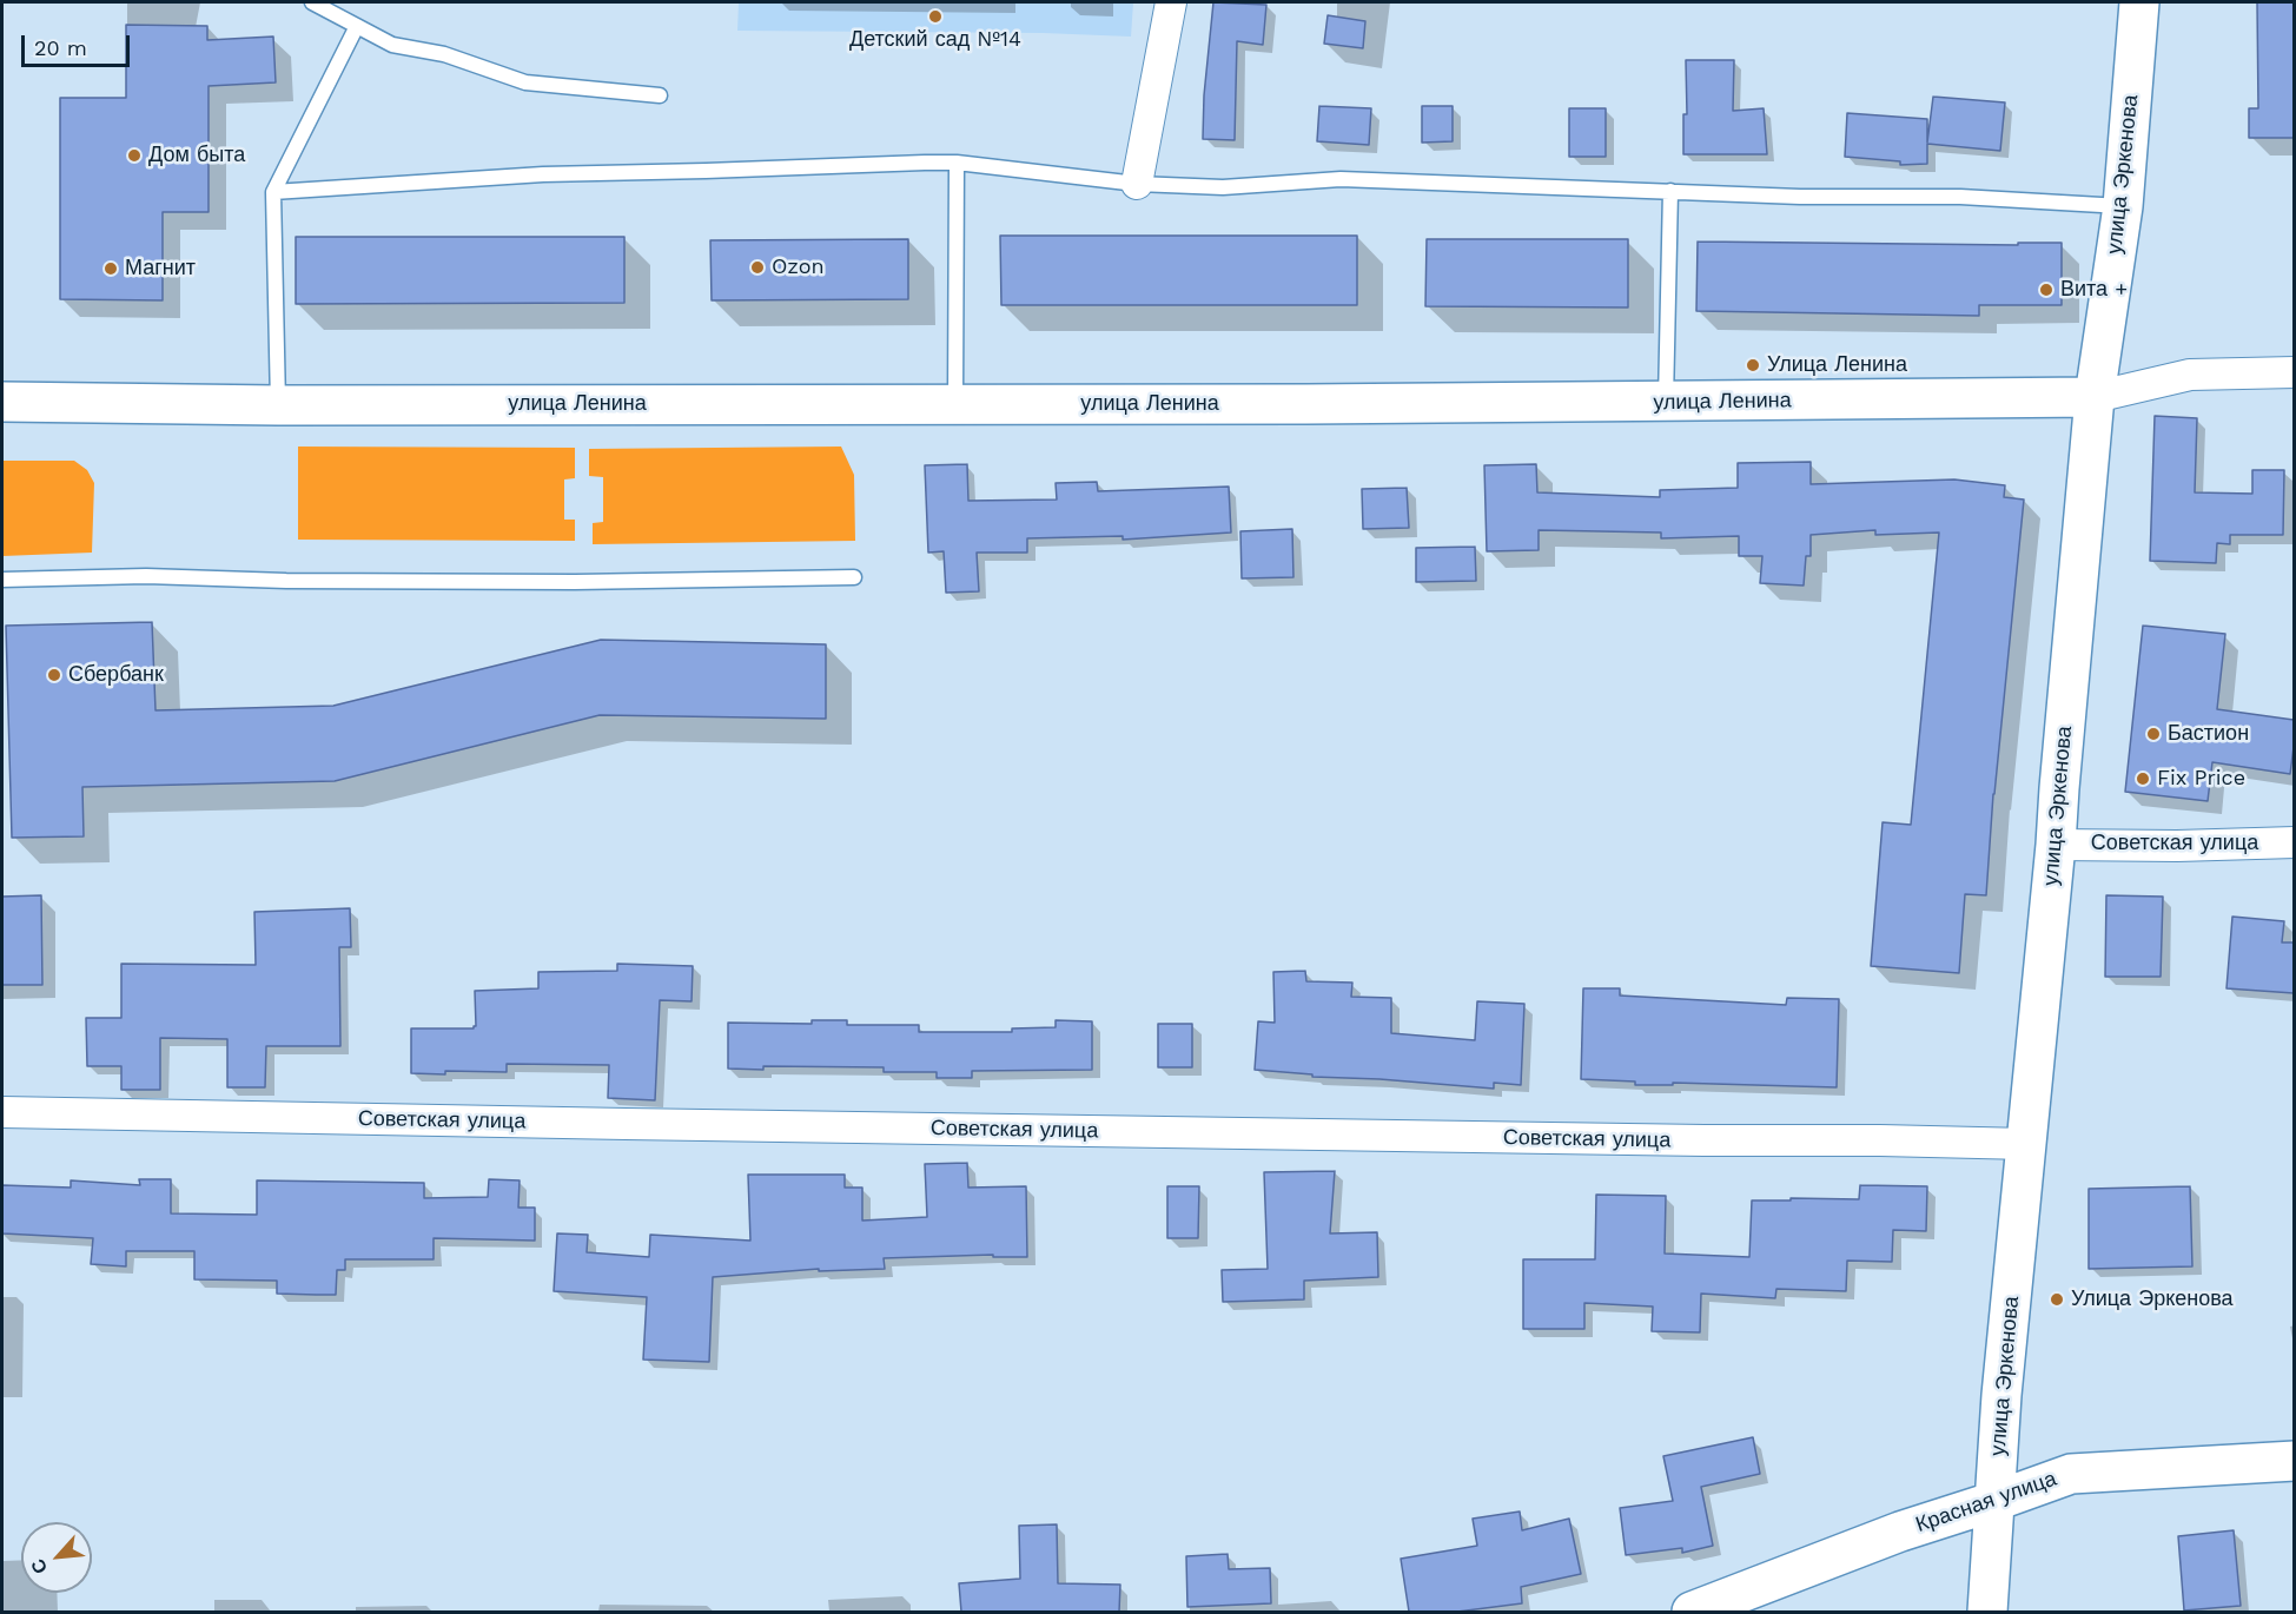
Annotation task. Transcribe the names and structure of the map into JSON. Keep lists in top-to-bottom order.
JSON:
{
  "streets": {
    "street": [
      "улица Эркенова",
      "улица Ленина",
      "Советская улица",
      "Красная улица"
    ]
  },
  "crossings": [
    ["улица Эркенова", "улица Ленина"],
    ["улица Эркенова", "Советская улица"],
    ["улица Эркенова", "Красная улица"]
  ],
  "places": [
    "Детский сад №14",
    "Дом быта",
    "Ozon",
    "Магнит",
    "Вита +",
    "Улица Ленина",
    "Сбербанк",
    "Бастион",
    "Fix Price",
    "Улица Эркенова"
  ],
  "scale_bar": "20 m",
  "north": "bottom left"
}
